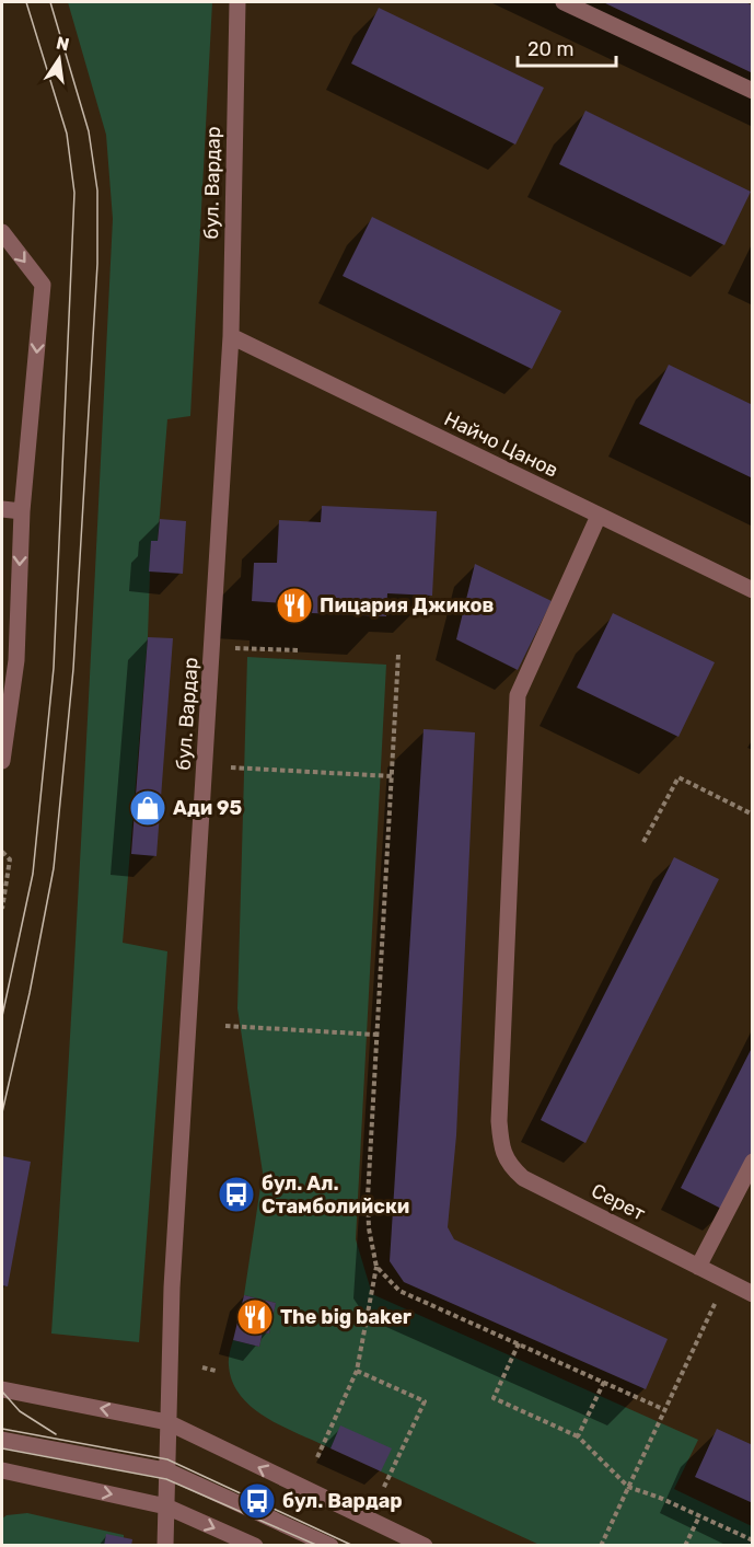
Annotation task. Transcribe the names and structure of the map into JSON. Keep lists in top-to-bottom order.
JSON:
{
  "streets": {
    "street": ["бул. Вардар", "Найчо Цанов", "Серет"]
  },
  "crossings": [
    ["бул. Вардар", "Найчо Цанов"],
    ["Найчо Цанов", "Серет"]
  ],
  "places": {
    "restaurant": ["Пицария Джиков", "The big baker"],
    "shop": ["Ади 95"],
    "bus stop": ["бул. Ал. Стамболийски", "бул. Вардар"]
  },
  "scale_bar": "20 m",
  "north": "top"
}
